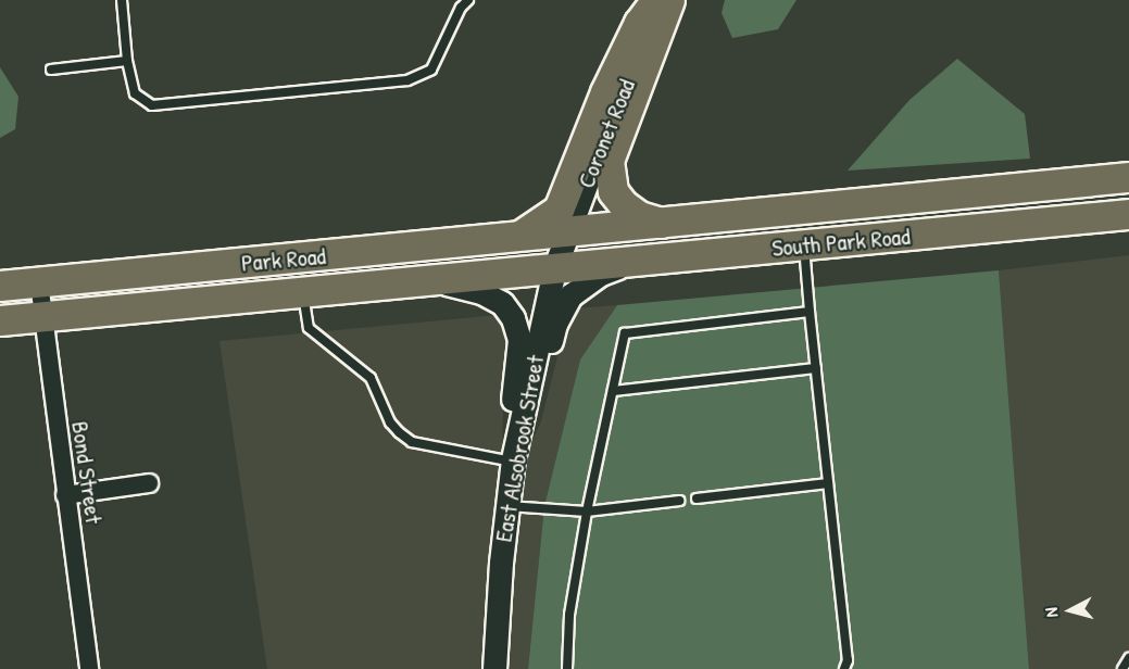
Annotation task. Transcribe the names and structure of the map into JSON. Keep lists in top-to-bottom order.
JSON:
{
  "streets": {
    "main road": ["South Park Road", "Park Road"],
    "street": ["Coronet Road", "East Alsobrook Street", "Bond Street"]
  },
  "crossings": [
    ["Coronet Road", "South Park Road"],
    ["Coronet Road", "Park Road"],
    ["Coronet Road", "East Alsobrook Street"],
    ["South Park Road", "Park Road"],
    ["South Park Road", "East Alsobrook Street"],
    ["Park Road", "East Alsobrook Street"],
    ["Park Road", "Bond Street"]
  ],
  "north": "left"
}
